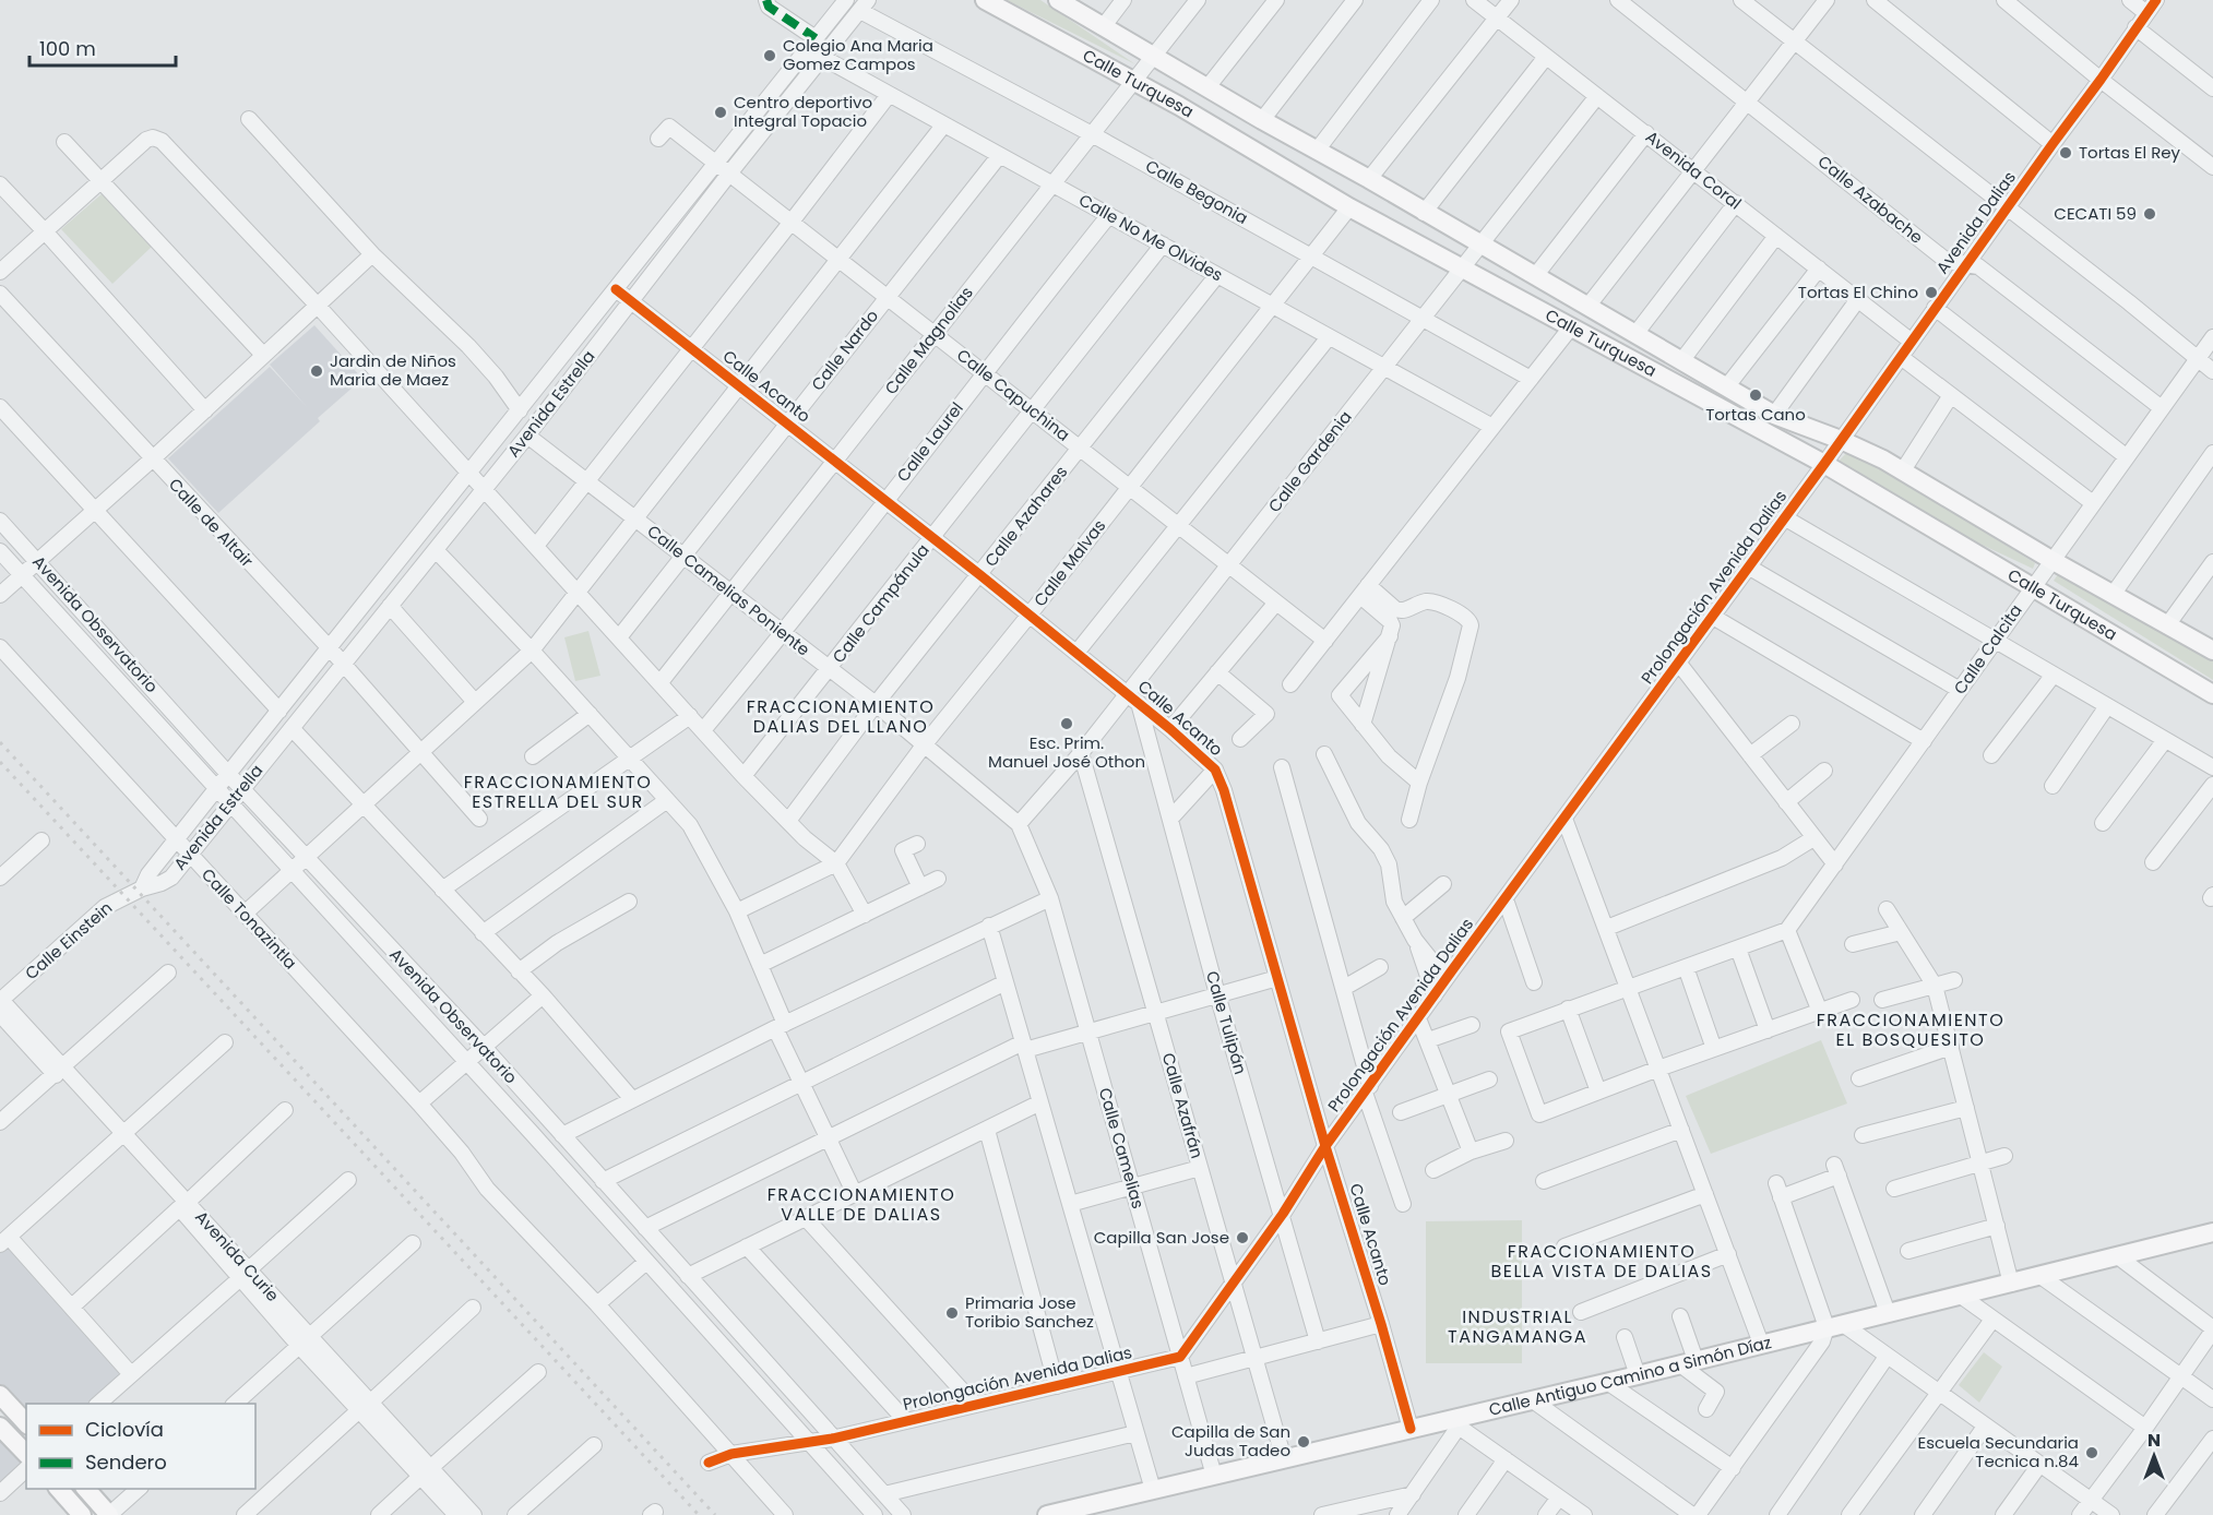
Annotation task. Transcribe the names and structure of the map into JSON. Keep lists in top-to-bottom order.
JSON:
{
  "streets": {
    "main road": ["Calle Turquesa", "Calle Antiguo Camino a Simón Díaz"],
    "street": [
      "Avenida Coral",
      "Calle Begonia",
      "Calle Azabache",
      "Avenida Dalias",
      "Calle No Me Olvides",
      "Calle Magnolias",
      "Calle Nardo",
      "Calle Acanto",
      "Calle Capuchina",
      "Avenida Estrella",
      "Calle Laurel",
      "Calle Gardenia",
      "Calle Azahares",
      "Calle de Altair",
      "Calle Malvas",
      "Prolongación Avenida Dalias",
      "Calle Camelias Poniente",
      "Calle Campánula",
      "Avenida Observatorio",
      "Calle Calcita",
      "Calle Tonazintla",
      "Calle Einstein",
      "Calle Tulipán",
      "Calle Azafrán",
      "Calle Camelias",
      "Avenida Curie"
    ]
  },
  "crossings": [
    ["Calle Turquesa", "Avenida Dalias"],
    ["Calle Turquesa", "Calle Magnolias"],
    ["Calle Turquesa", "Calle Gardenia"],
    ["Calle Turquesa", "Calle Malvas"],
    ["Calle Turquesa", "Prolongación Avenida Dalias"],
    ["Calle Turquesa", "Calle Calcita"],
    ["Avenida Coral", "Avenida Dalias"],
    ["Avenida Coral", "Calle Gardenia"],
    ["Calle Begonia", "Calle Magnolias"],
    ["Calle Begonia", "Avenida Estrella"],
    ["Calle Begonia", "Calle Gardenia"],
    ["Calle Begonia", "Calle Malvas"],
    ["Calle Azabache", "Avenida Dalias"],
    ["Calle Azabache", "Calle Calcita"],
    ["Avenida Dalias", "Prolongación Avenida Dalias"],
    ["Calle No Me Olvides", "Calle Magnolias"],
    ["Calle No Me Olvides", "Calle Nardo"],
    ["Calle No Me Olvides", "Avenida Estrella"],
    ["Calle No Me Olvides", "Calle Laurel"],
    ["Calle No Me Olvides", "Calle Gardenia"],
    ["Calle No Me Olvides", "Calle Azahares"],
    ["Calle No Me Olvides", "Calle Malvas"],
    ["Calle No Me Olvides", "Calle Campánula"],
    ["Calle Magnolias", "Calle Acanto"],
    ["Calle Magnolias", "Calle Capuchina"],
    ["Calle Magnolias", "Calle Camelias Poniente"],
    ["Calle Nardo", "Calle Acanto"],
    ["Calle Nardo", "Calle Capuchina"],
    ["Calle Nardo", "Calle Camelias Poniente"],
    ["Calle Acanto", "Avenida Estrella"],
    ["Calle Acanto", "Calle Laurel"],
    ["Calle Acanto", "Calle Gardenia"],
    ["Calle Acanto", "Calle Azahares"],
    ["Calle Acanto", "Calle Malvas"],
    ["Calle Acanto", "Prolongación Avenida Dalias"],
    ["Calle Acanto", "Calle Campánula"],
    ["Calle Acanto", "Calle Tulipán"],
    ["Calle Acanto", "Calle Antiguo Camino a Simón Díaz"],
    ["Calle Capuchina", "Avenida Estrella"],
    ["Calle Capuchina", "Calle Laurel"],
    ["Calle Capuchina", "Calle Gardenia"],
    ["Calle Capuchina", "Calle Azahares"],
    ["Calle Capuchina", "Calle Malvas"],
    ["Calle Capuchina", "Calle Campánula"],
    ["Avenida Estrella", "Calle de Altair"],
    ["Avenida Estrella", "Calle Camelias Poniente"],
    ["Avenida Estrella", "Avenida Observatorio"],
    ["Avenida Estrella", "Calle Tonazintla"],
    ["Avenida Estrella", "Calle Einstein"],
    ["Calle Laurel", "Calle Camelias Poniente"],
    ["Calle Gardenia", "Calle Camelias Poniente"],
    ["Calle Gardenia", "Calle Tulipán"],
    ["Calle Gardenia", "Calle Azafrán"],
    ["Calle Gardenia", "Calle Camelias"],
    ["Calle Azahares", "Calle Camelias Poniente"],
    ["Calle Malvas", "Calle Camelias Poniente"],
    ["Prolongación Avenida Dalias", "Avenida Observatorio"],
    ["Prolongación Avenida Dalias", "Calle Tonazintla"],
    ["Prolongación Avenida Dalias", "Calle Tulipán"],
    ["Prolongación Avenida Dalias", "Calle Azafrán"],
    ["Prolongación Avenida Dalias", "Calle Camelias"],
    ["Calle Camelias Poniente", "Calle Campánula"],
    ["Calle Camelias Poniente", "Calle Camelias"],
    ["Calle Einstein", "Avenida Curie"],
    ["Calle Azafrán", "Calle Antiguo Camino a Simón Díaz"],
    ["Calle Camelias", "Calle Antiguo Camino a Simón Díaz"]
  ],
  "districts": [
    "FRACCIONAMIENTO DALIAS DEL LLANO",
    "FRACCIONAMIENTO ESTRELLA DEL SUR",
    "FRACCIONAMIENTO EL BOSQUESITO",
    "FRACCIONAMIENTO VALLE DE DALIAS",
    "FRACCIONAMIENTO BELLA VISTA DE DALIAS",
    "INDUSTRIAL TANGAMANGA"
  ],
  "places": [
    "Colegio Ana Maria Gomez Campos",
    "Centro deportivo Integral Topacio",
    "Tortas El Rey",
    "CECATI 59",
    "Tortas El Chino",
    "Jardin de Niños Maria de Maez",
    "Tortas Cano",
    "Esc. Prim. Manuel José Othon",
    "Capilla San Jose",
    "Primaria Jose Toribio Sanchez",
    "Capilla de San Judas Tadeo",
    "Escuela Secundaria Tecnica n.84"
  ],
  "legend": ["Ciclovía", "Sendero"],
  "scale_bar": "100 m",
  "north": "top"
}
